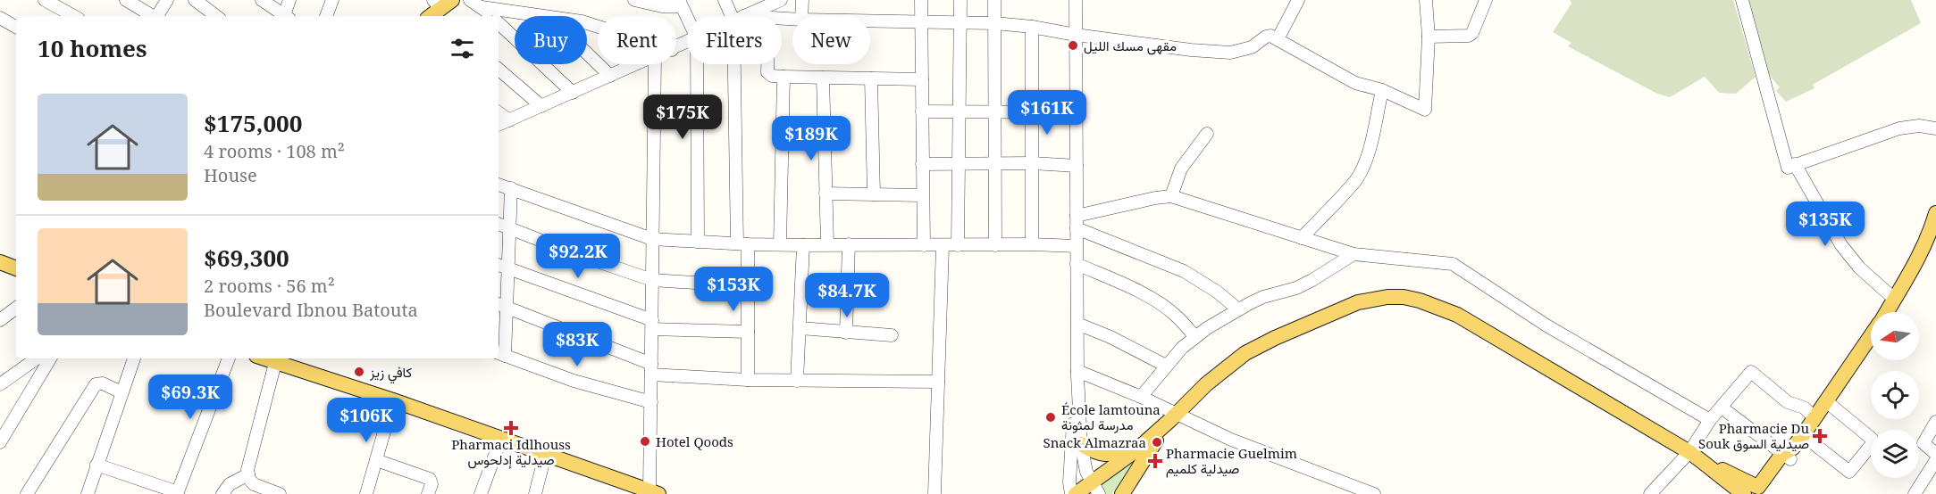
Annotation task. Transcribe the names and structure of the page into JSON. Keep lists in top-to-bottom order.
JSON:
{
  "places": {
    "other": [
      "مقهى مسك الليل",
      "كافي زيز",
      "École lamtouna مدرسة لمثونة",
      "Hotel Qoods",
      "Snack Almazraa"
    ],
    "health": ["Pharmaci Idlhouss صيدلية إدلحوس", "Pharmacie Du Souk صيدلية السوق", "Pharmacie Guelmim صيدلية كلميم"]
  },
  "north": "left",
  "page": {
    "chip": [
      "Buy",
      "Rent",
      "Filters",
      "New"
    ],
    "heading": "10 homes",
    "list": [
      {
        "name": "$175,000",
        "note": "4 rooms · 108 m² · House"
      },
      {
        "name": "$69,300",
        "note": "2 rooms · 56 m² · Boulevard Ibnou Batouta"
      }
    ],
    "price": [
      "$161K",
      "$175K",
      "$189K",
      "$135K",
      "$92.2K",
      "$153K",
      "$84.7K",
      "$83K",
      "$69.3K",
      "$106K"
    ]
  }
}
